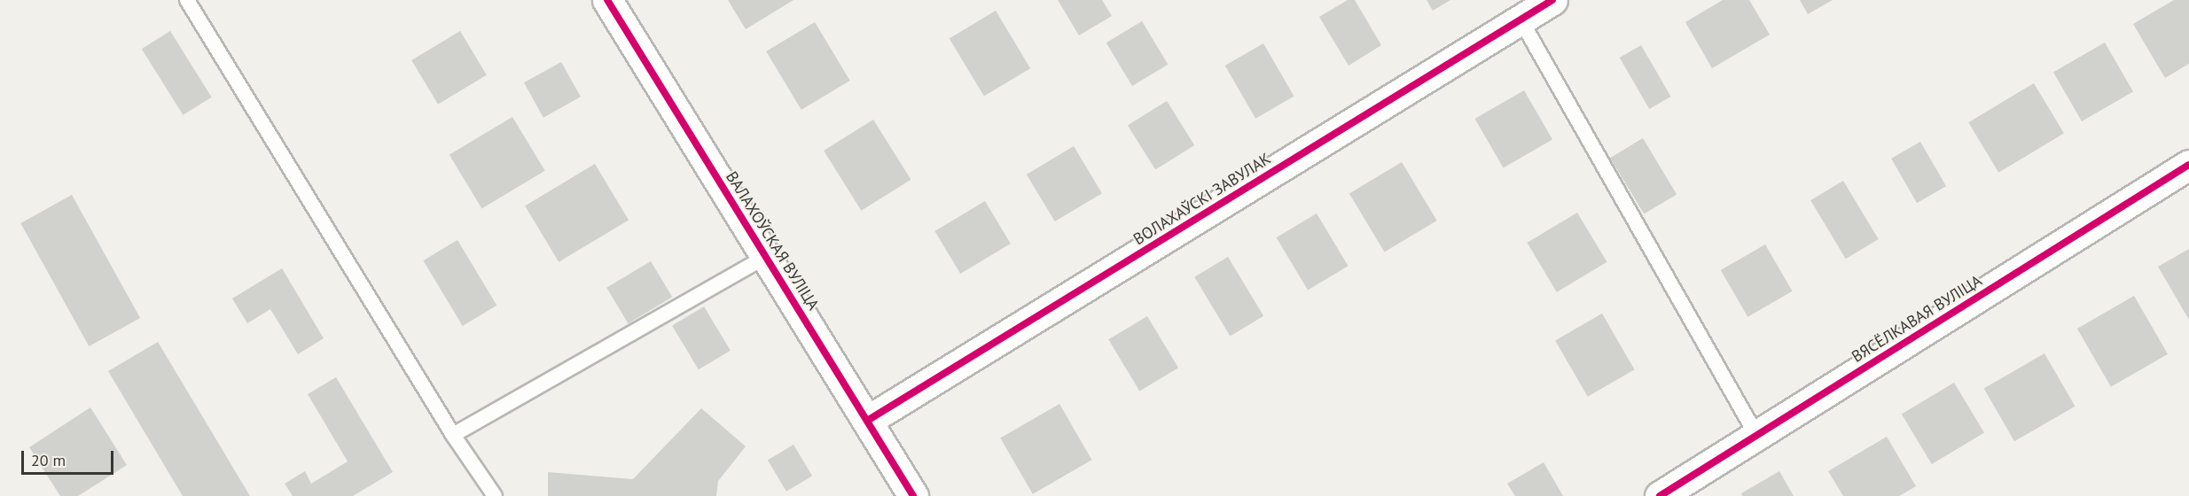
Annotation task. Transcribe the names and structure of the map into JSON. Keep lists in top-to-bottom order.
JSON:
{
  "streets": {
    "street": ["ВОЛАХАЎСКІ ЗАВУЛАК", "ВАЛАХОЎСКАЯ ВУЛІЦА", "ВЯСЁЛКАВАЯ ВУЛІЦА"]
  },
  "crossings": [
    ["ВОЛАХАЎСКІ ЗАВУЛАК", "ВАЛАХОЎСКАЯ ВУЛІЦА"]
  ],
  "scale_bar": "20 m"
}
